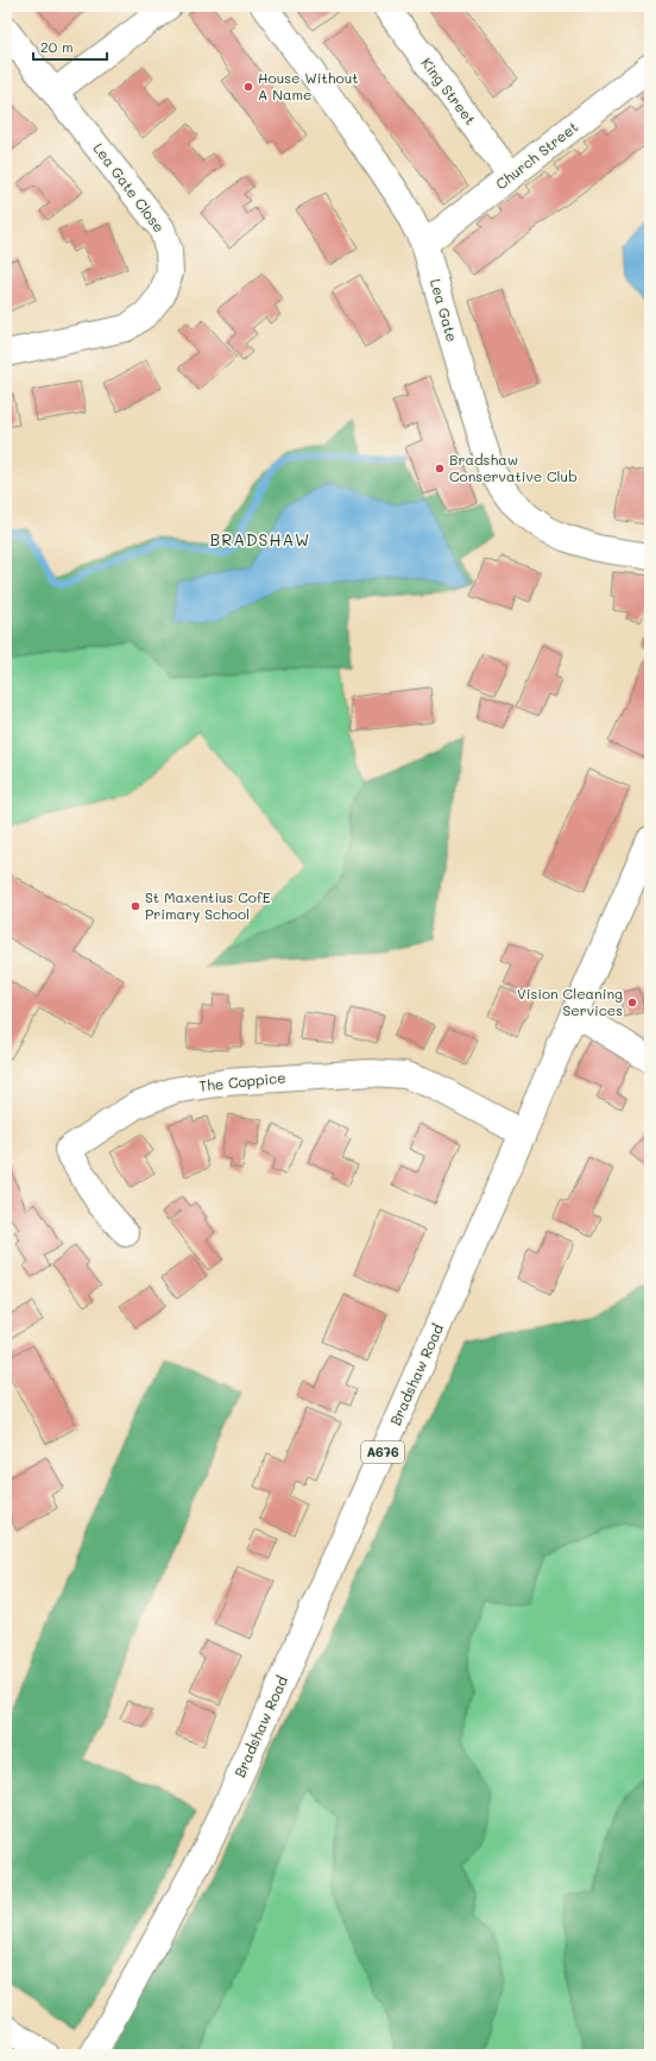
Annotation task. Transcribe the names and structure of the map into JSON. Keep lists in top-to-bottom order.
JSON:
{
  "streets": {
    "main road": [
      "King Street",
      "Church Street",
      "Lea Gate Close",
      "Lea Gate",
      "The Coppice",
      "Bradshaw Road",
      "A676"
    ]
  },
  "crossings": [
    ["King Street", "Church Street"],
    ["Church Street", "Lea Gate"],
    ["The Coppice", "Bradshaw Road"]
  ],
  "districts": ["BRADSHAW"],
  "places": [
    "House Without A Name",
    "Bradshaw Conservative Club",
    "St Maxentius CofE Primary School",
    "Vision Cleaning Services"
  ],
  "scale_bar": "20 m"
}
